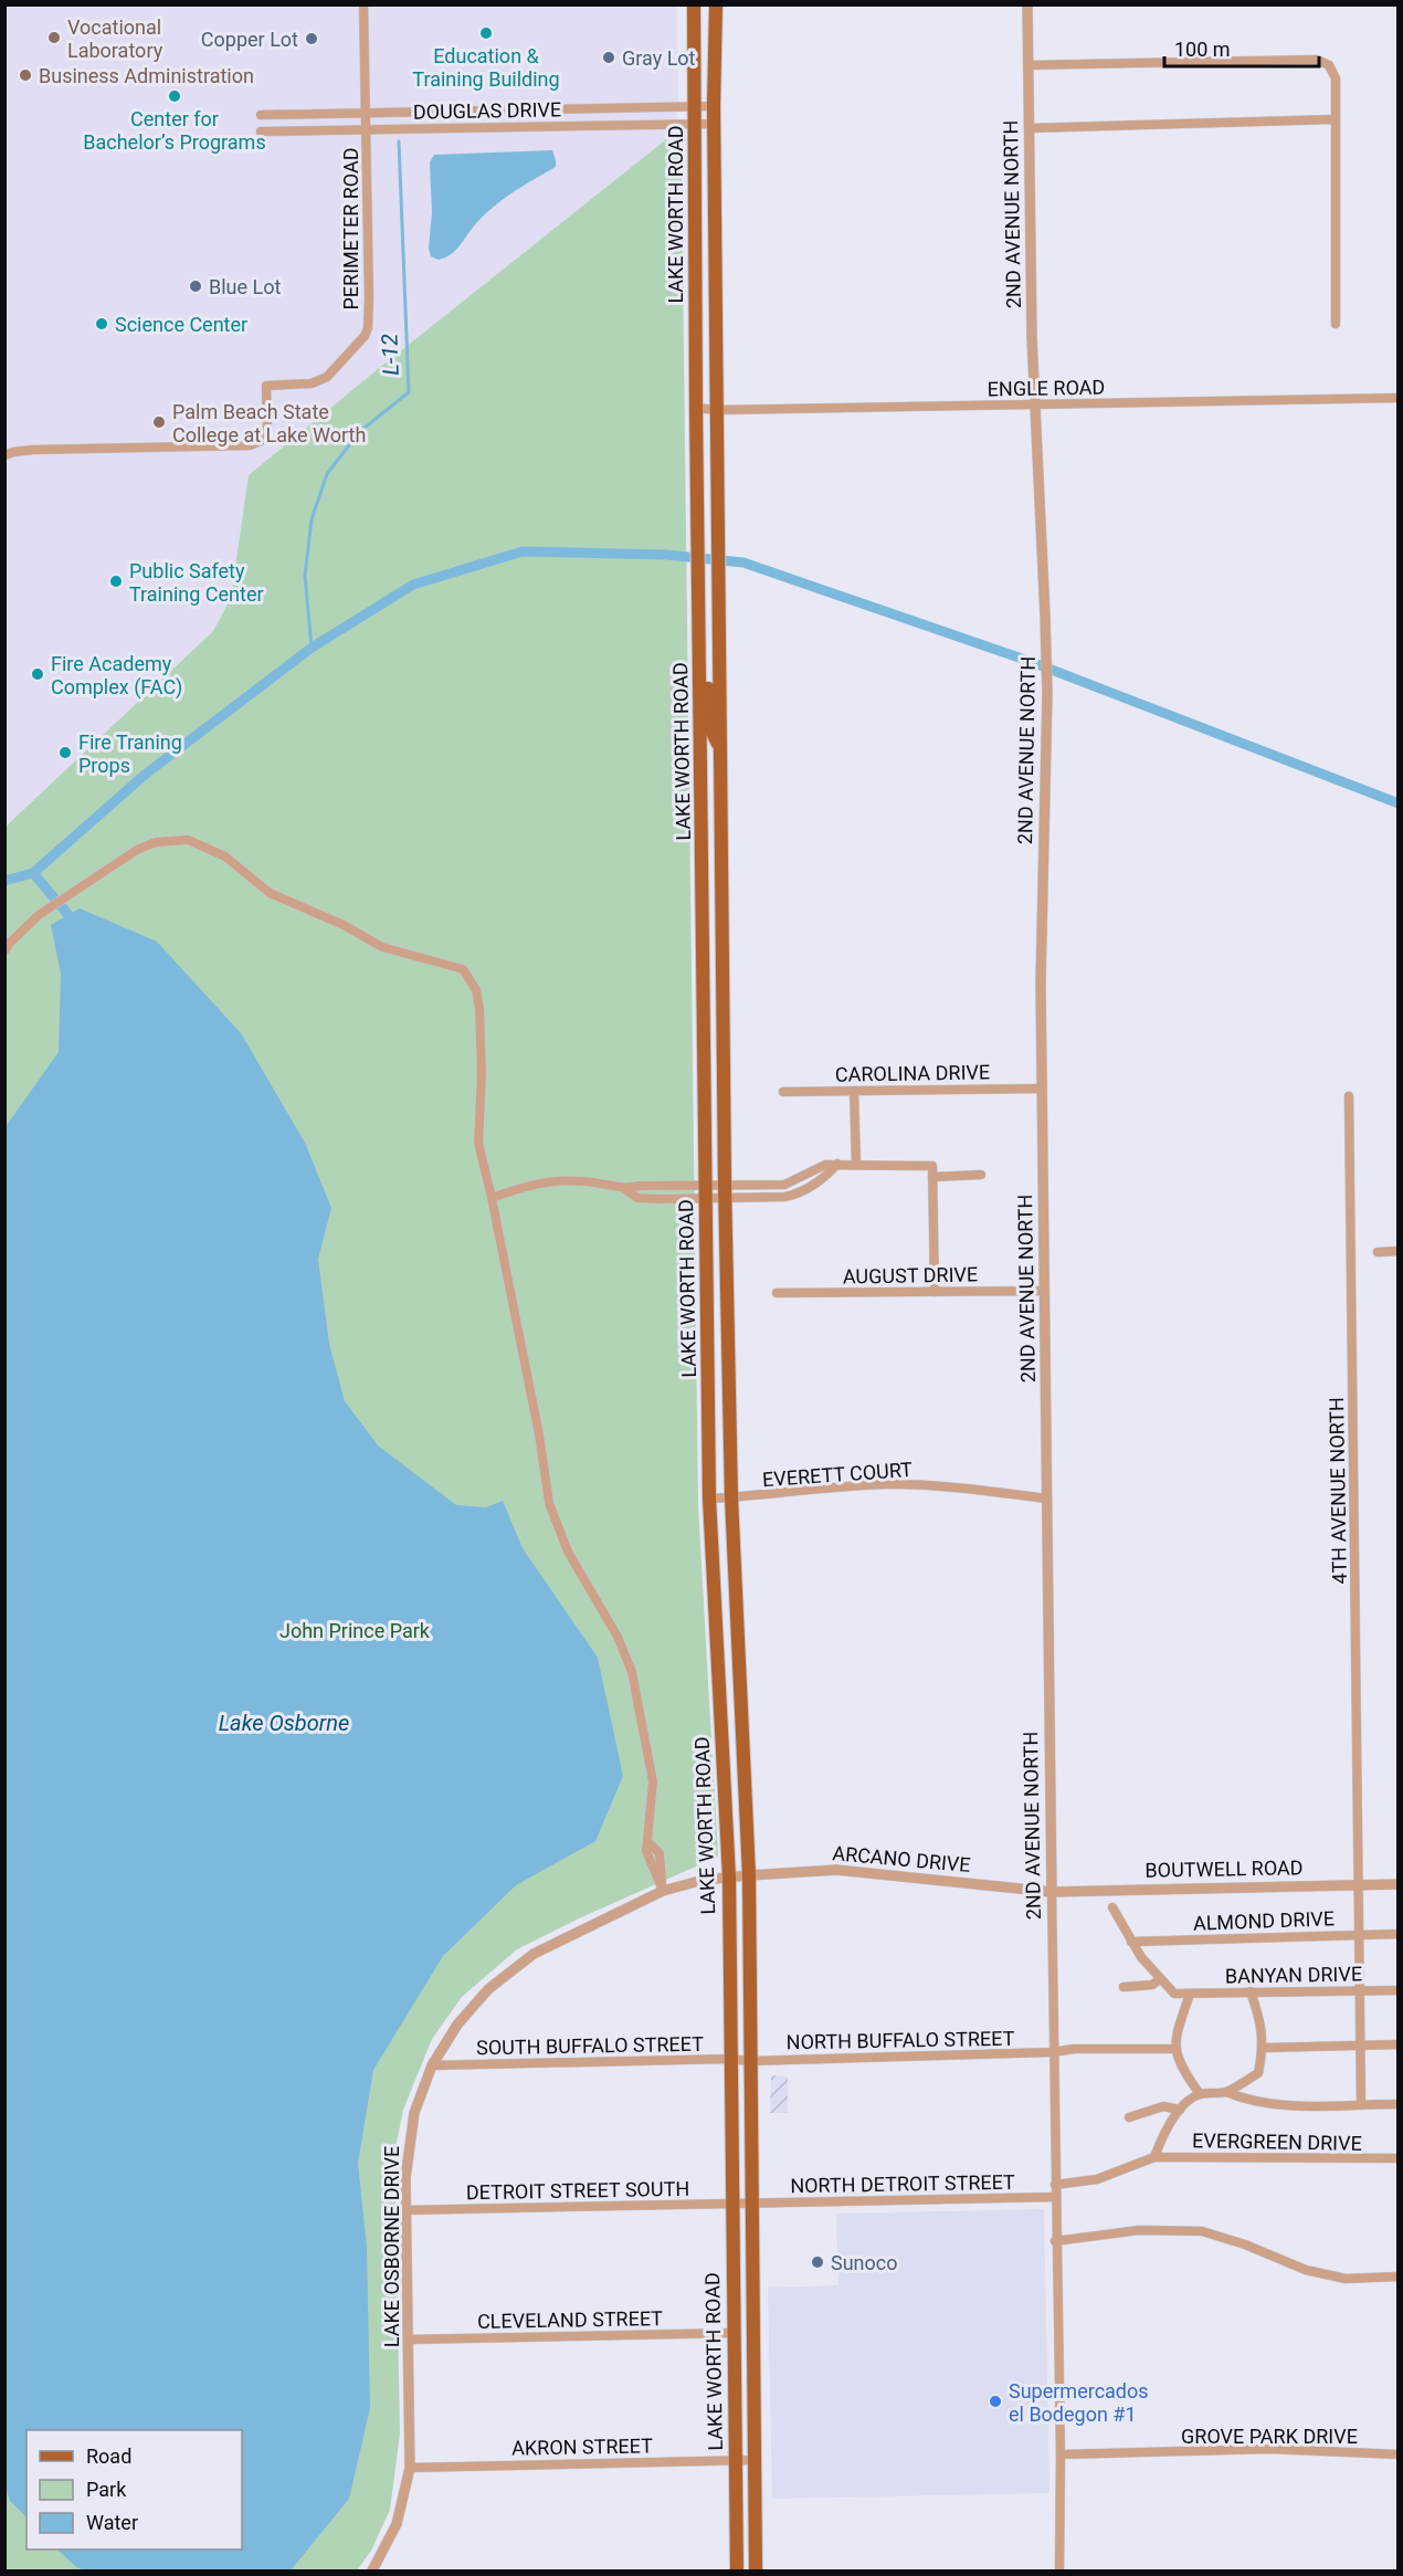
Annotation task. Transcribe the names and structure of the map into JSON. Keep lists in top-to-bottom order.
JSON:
{
  "streets": {
    "main road": ["LAKE WORTH ROAD"],
    "street": [
      "DOUGLAS DRIVE",
      "2ND AVENUE NORTH",
      "PERIMETER ROAD",
      "ENGLE ROAD",
      "CAROLINA DRIVE",
      "AUGUST DRIVE",
      "EVERETT COURT",
      "4TH AVENUE NORTH",
      "ARCANO DRIVE",
      "BOUTWELL ROAD",
      "ALMOND DRIVE",
      "BANYAN DRIVE",
      "NORTH BUFFALO STREET",
      "SOUTH BUFFALO STREET",
      "EVERGREEN DRIVE",
      "NORTH DETROIT STREET",
      "DETROIT STREET SOUTH",
      "LAKE OSBORNE DRIVE",
      "CLEVELAND STREET",
      "GROVE PARK DRIVE",
      "AKRON STREET"
    ]
  },
  "crossings": [
    ["DOUGLAS DRIVE", "LAKE WORTH ROAD"],
    ["DOUGLAS DRIVE", "PERIMETER ROAD"],
    ["LAKE WORTH ROAD", "ENGLE ROAD"],
    ["LAKE WORTH ROAD", "EVERETT COURT"],
    ["LAKE WORTH ROAD", "ARCANO DRIVE"],
    ["LAKE WORTH ROAD", "NORTH BUFFALO STREET"],
    ["LAKE WORTH ROAD", "SOUTH BUFFALO STREET"],
    ["LAKE WORTH ROAD", "NORTH DETROIT STREET"],
    ["LAKE WORTH ROAD", "DETROIT STREET SOUTH"],
    ["LAKE WORTH ROAD", "LAKE OSBORNE DRIVE"],
    ["LAKE WORTH ROAD", "CLEVELAND STREET"],
    ["LAKE WORTH ROAD", "AKRON STREET"],
    ["2ND AVENUE NORTH", "ENGLE ROAD"],
    ["2ND AVENUE NORTH", "CAROLINA DRIVE"],
    ["2ND AVENUE NORTH", "AUGUST DRIVE"],
    ["2ND AVENUE NORTH", "EVERETT COURT"],
    ["2ND AVENUE NORTH", "ARCANO DRIVE"],
    ["2ND AVENUE NORTH", "BOUTWELL ROAD"],
    ["2ND AVENUE NORTH", "NORTH BUFFALO STREET"],
    ["2ND AVENUE NORTH", "NORTH DETROIT STREET"],
    ["2ND AVENUE NORTH", "GROVE PARK DRIVE"],
    ["4TH AVENUE NORTH", "BOUTWELL ROAD"],
    ["4TH AVENUE NORTH", "ALMOND DRIVE"],
    ["4TH AVENUE NORTH", "BANYAN DRIVE"],
    ["ARCANO DRIVE", "BOUTWELL ROAD"],
    ["ARCANO DRIVE", "LAKE OSBORNE DRIVE"],
    ["BANYAN DRIVE", "NORTH BUFFALO STREET"],
    ["NORTH BUFFALO STREET", "SOUTH BUFFALO STREET"],
    ["SOUTH BUFFALO STREET", "LAKE OSBORNE DRIVE"],
    ["NORTH DETROIT STREET", "DETROIT STREET SOUTH"],
    ["DETROIT STREET SOUTH", "LAKE OSBORNE DRIVE"],
    ["LAKE OSBORNE DRIVE", "CLEVELAND STREET"],
    ["LAKE OSBORNE DRIVE", "AKRON STREET"]
  ],
  "water": ["L-12", "Lake Osborne"],
  "parks": ["John Prince Park"],
  "places": [
    "Education & Training Building",
    "Vocational Laboratory",
    "Copper Lot",
    "Gray Lot",
    "Business Administration",
    "Center for Bachelor’s Programs",
    "Blue Lot",
    "Science Center",
    "Palm Beach State College at Lake Worth",
    "Public Safety Training Center",
    "Fire Academy Complex (FAC)",
    "Fire Traning Props",
    "Sunoco",
    "Supermercados el Bodegon #1"
  ],
  "legend": ["Road", "Park", "Water"],
  "scale_bar": "100 m"
}
